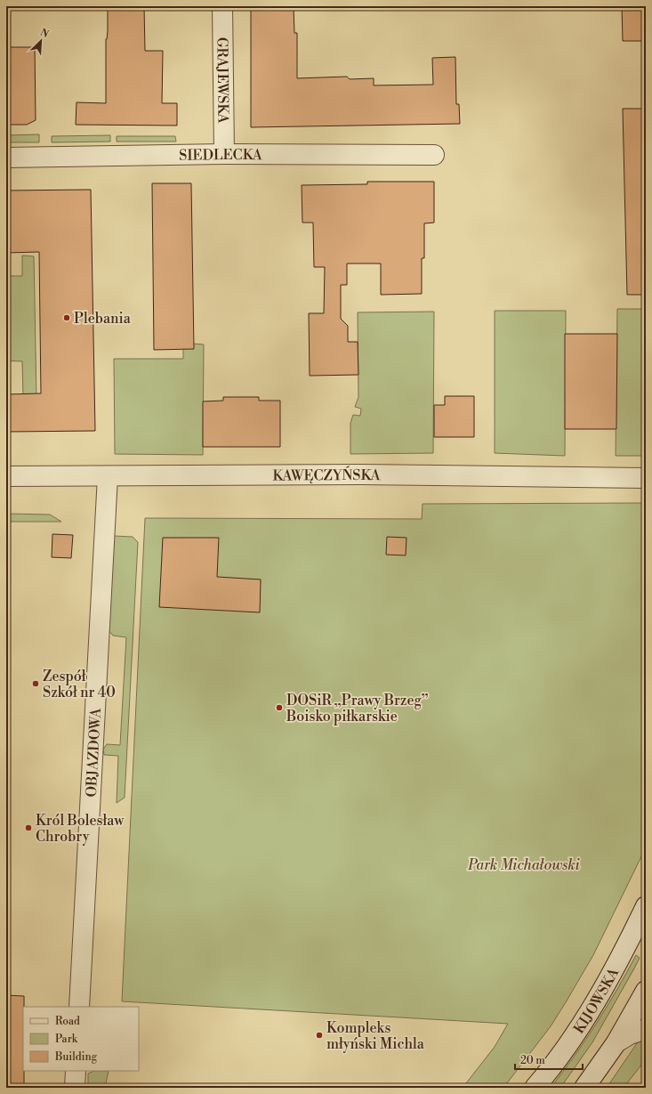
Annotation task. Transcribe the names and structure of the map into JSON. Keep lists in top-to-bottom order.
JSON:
{
  "streets": {
    "street": [
      "GRAJEWSKA",
      "SIEDLECKA",
      "KAWĘCZYŃSKA",
      "OBJAZDOWA",
      "KIJOWSKA"
    ]
  },
  "crossings": [
    ["GRAJEWSKA", "SIEDLECKA"],
    ["KAWĘCZYŃSKA", "OBJAZDOWA"]
  ],
  "parks": ["Park Michałowski"],
  "places": [
    "Plebania",
    "Zespół Szkół nr 40",
    "DOSiR „Prawy Brzeg” Boisko piłkarskie",
    "Król Bolesław Chrobry",
    "Kompleks młyński Michla"
  ],
  "legend": ["Road", "Park", "Building"],
  "scale_bar": "20 m",
  "north": "top right"
}
